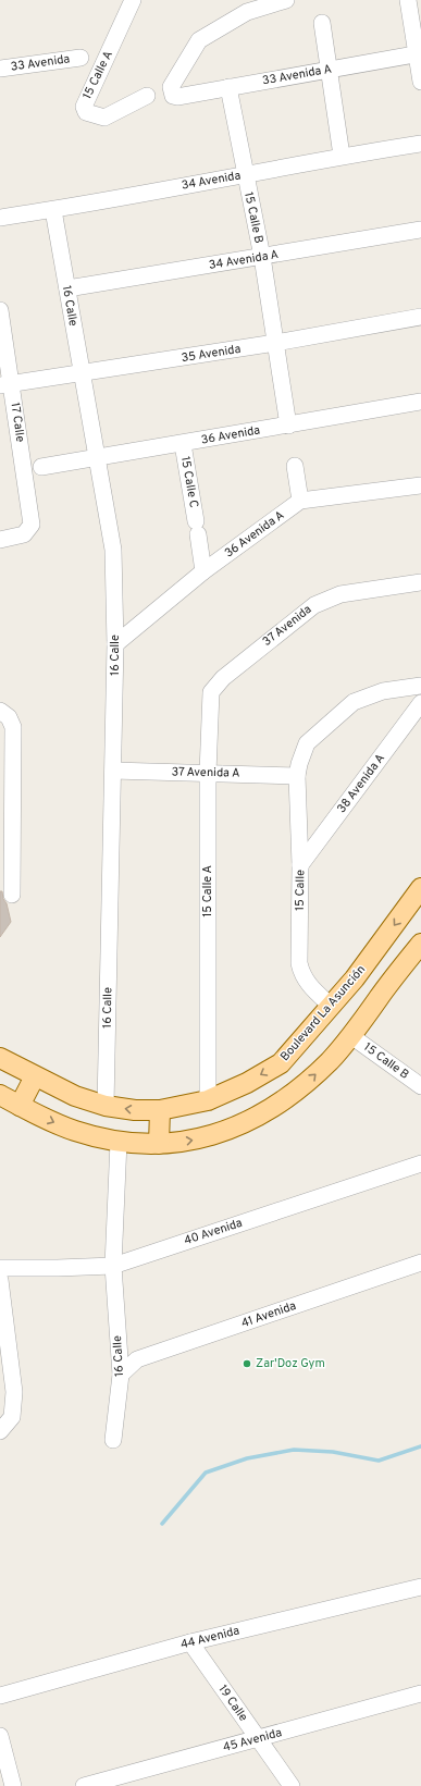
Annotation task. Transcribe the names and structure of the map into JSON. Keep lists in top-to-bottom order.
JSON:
{
  "streets": {
    "main road": ["Boulevard La Asunción"],
    "street": [
      "33 Avenida",
      "15 Calle A",
      "33 Avenida A",
      "34 Avenida",
      "15 Calle B",
      "34 Avenida A",
      "16 Calle",
      "35 Avenida",
      "17 Calle",
      "36 Avenida",
      "15 Calle C",
      "36 Avenida A",
      "37 Avenida",
      "37 Avenida A",
      "38 Avenida A",
      "15 Calle",
      "40 Avenida",
      "41 Avenida",
      "44 Avenida",
      "19 Calle",
      "45 Avenida"
    ]
  },
  "crossings": [
    ["15 Calle A", "37 Avenida"],
    ["15 Calle A", "37 Avenida A"],
    ["15 Calle A", "Boulevard La Asunción"],
    ["33 Avenida A", "15 Calle B"],
    ["34 Avenida", "15 Calle B"],
    ["34 Avenida", "16 Calle"],
    ["15 Calle B", "34 Avenida A"],
    ["15 Calle B", "35 Avenida"],
    ["15 Calle B", "36 Avenida"],
    ["34 Avenida A", "16 Calle"],
    ["16 Calle", "35 Avenida"],
    ["16 Calle", "36 Avenida"],
    ["16 Calle", "36 Avenida A"],
    ["16 Calle", "37 Avenida A"],
    ["16 Calle", "Boulevard La Asunción"],
    ["16 Calle", "40 Avenida"],
    ["16 Calle", "41 Avenida"],
    ["35 Avenida", "17 Calle"],
    ["36 Avenida", "15 Calle C"],
    ["15 Calle C", "36 Avenida A"],
    ["37 Avenida A", "15 Calle"],
    ["38 Avenida A", "15 Calle"],
    ["15 Calle", "Boulevard La Asunción"],
    ["44 Avenida", "19 Calle"],
    ["19 Calle", "45 Avenida"]
  ],
  "places": ["Zar'Doz Gym"]
}
